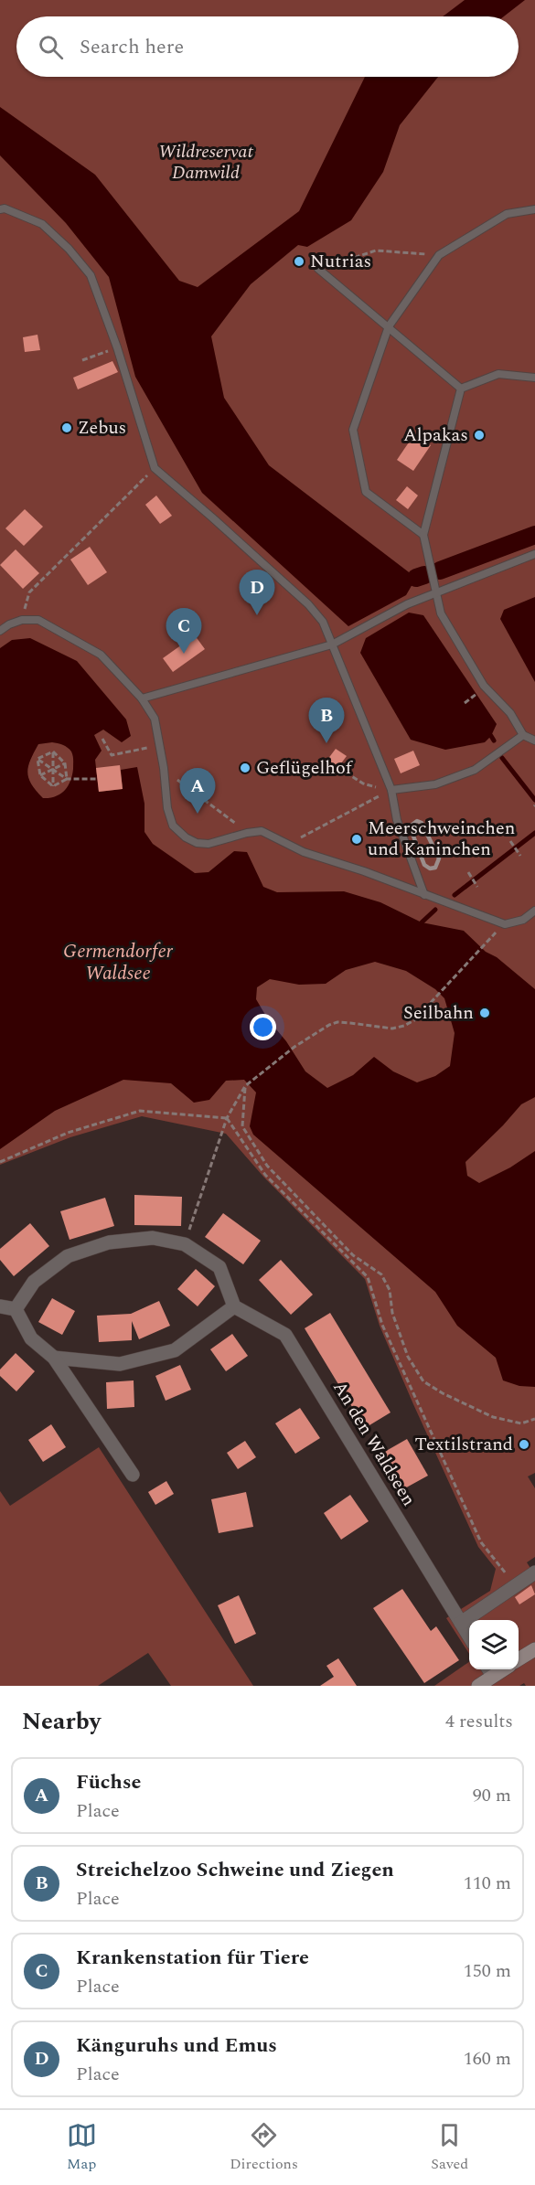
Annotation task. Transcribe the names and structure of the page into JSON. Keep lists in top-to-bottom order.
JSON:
{
  "streets": {
    "street": ["An den Waldseen"]
  },
  "water": ["Germendorfer Waldsee"],
  "parks": ["Wildreservat Damwild"],
  "places": [
    "Nutrias",
    "Zebus",
    "Alpakas",
    "Geflügelhof",
    "Meerschweinchen und Kaninchen",
    "Seilbahn",
    "Textilstrand"
  ],
  "page": {
    "search": "Search here",
    "pins": [
      "D",
      "C",
      "B",
      "A"
    ],
    "heading": ["Nearby", "4 results"],
    "list": [
      {
        "mark": "A",
        "name": "Füchse",
        "note": "Place",
        "value": "90 m"
      },
      {
        "mark": "B",
        "name": "Streichelzoo Schweine und Ziegen",
        "note": "Place",
        "value": "110 m"
      },
      {
        "mark": "C",
        "name": "Krankenstation für Tiere",
        "note": "Place",
        "value": "150 m"
      },
      {
        "mark": "D",
        "name": "Känguruhs und Emus",
        "note": "Place",
        "value": "160 m"
      }
    ],
    "nav": ["Map", "Directions", "Saved"]
  }
}
